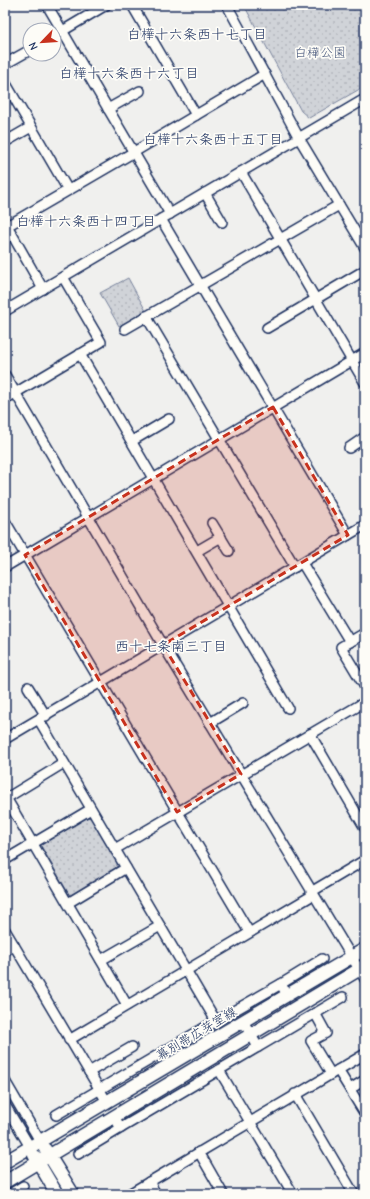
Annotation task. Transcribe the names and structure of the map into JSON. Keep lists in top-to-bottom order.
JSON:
{
  "streets": {
    "main road": ["幕別帯広芽室線"]
  },
  "districts": [
    "白樺十六条西十七丁目",
    "白樺十六条西十六丁目",
    "白樺十六条西十五丁目",
    "白樺十六条西十四丁目",
    "西十七条南三丁目"
  ],
  "parks": ["白樺公園"],
  "north": "bottom left"
}
